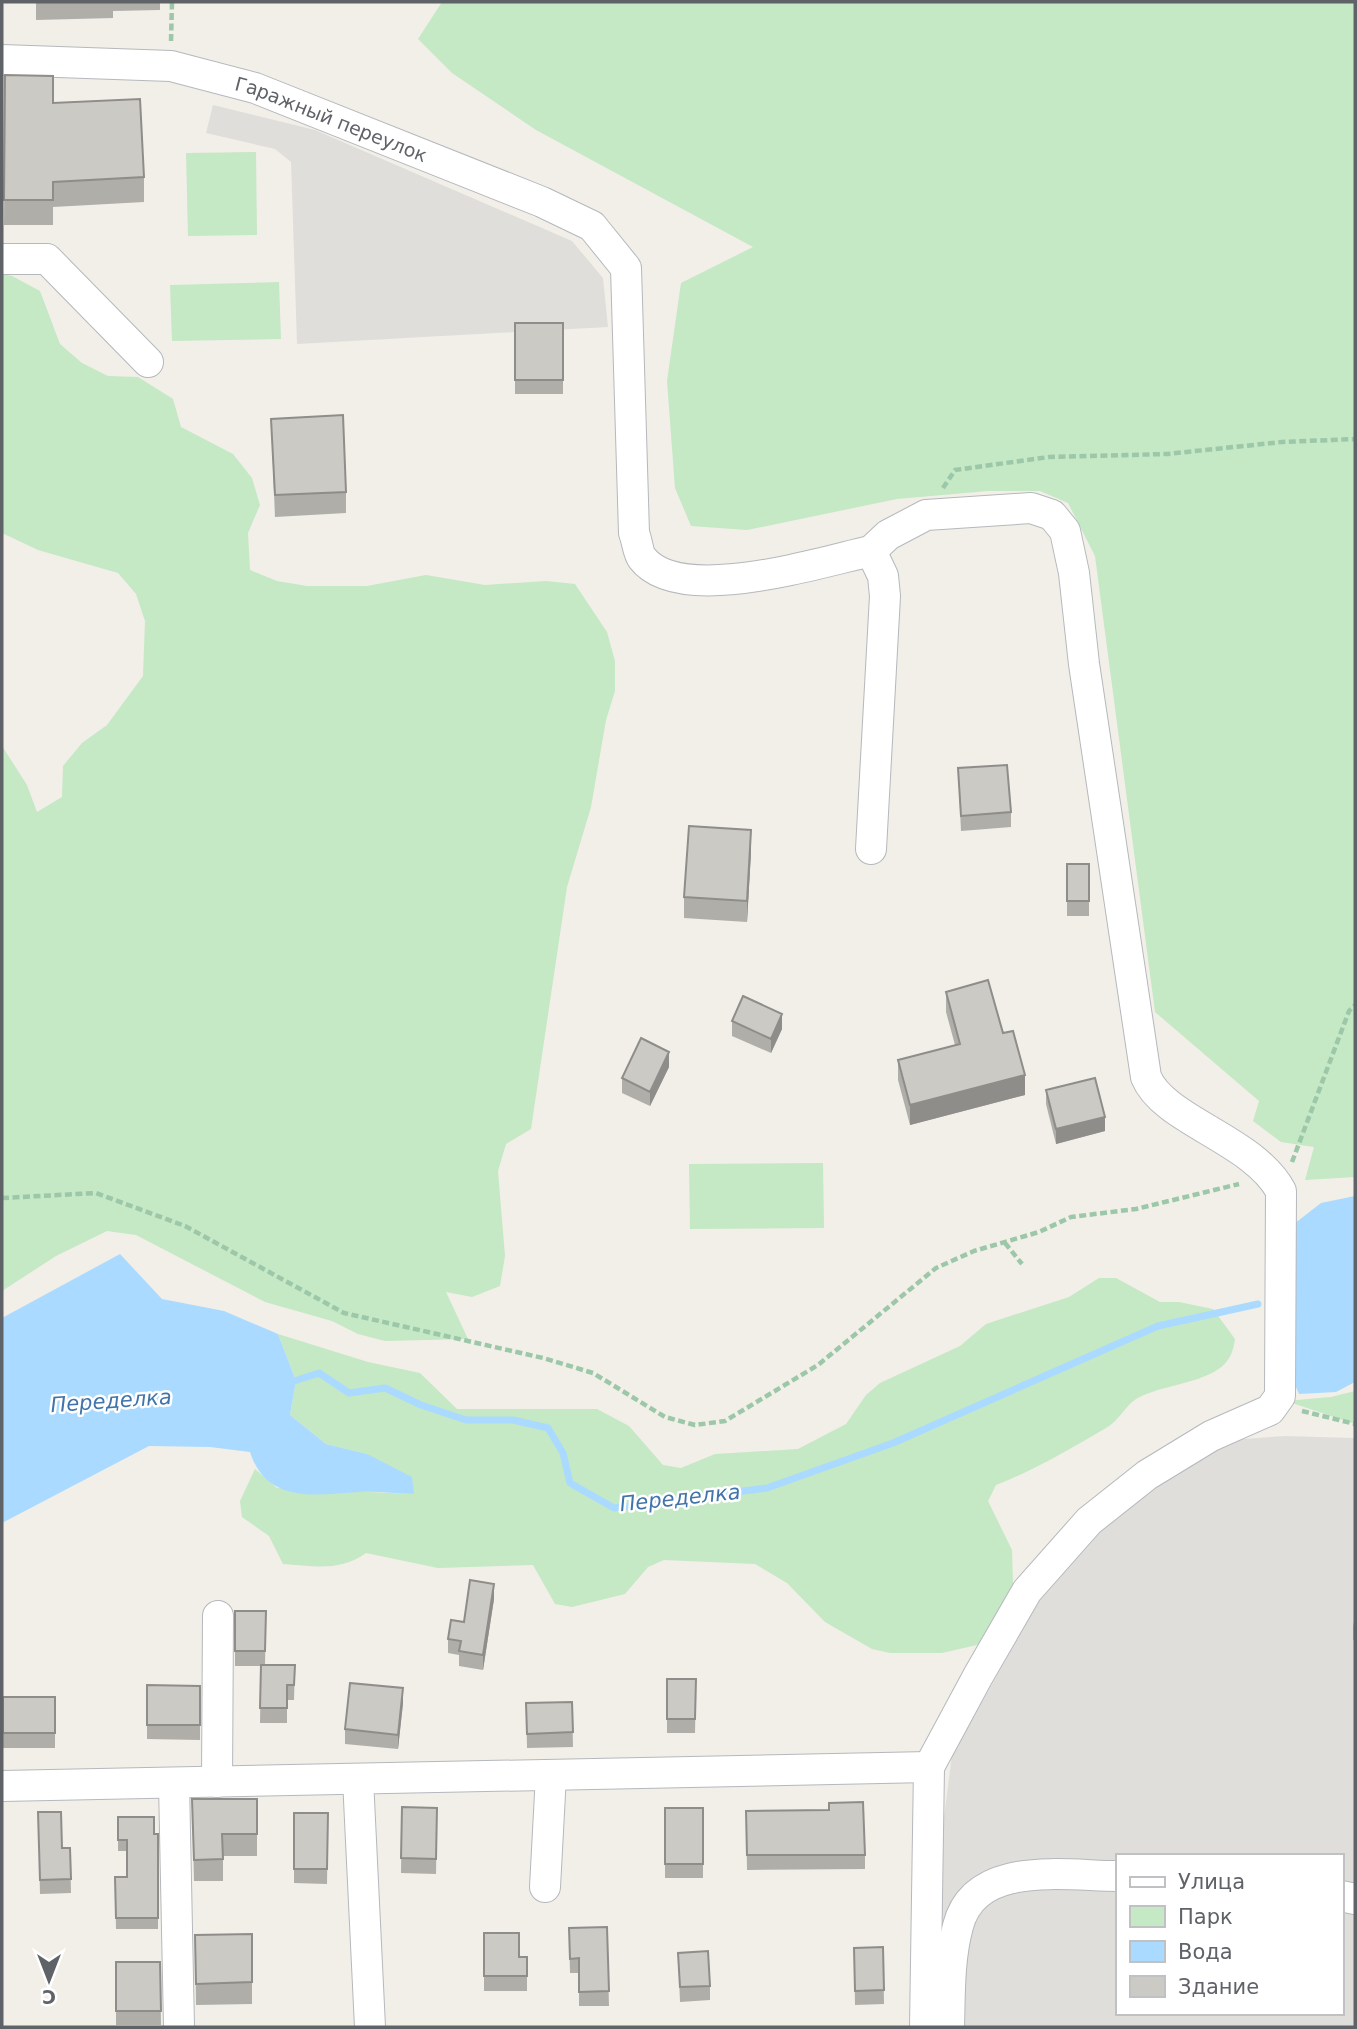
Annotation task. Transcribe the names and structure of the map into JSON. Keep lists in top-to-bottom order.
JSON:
{
  "streets": {
    "street": ["Гаражный переулок"]
  },
  "water": ["Переделка"],
  "legend": [
    "Улица",
    "Парк",
    "Вода",
    "Здание"
  ],
  "north": "bottom"
}
